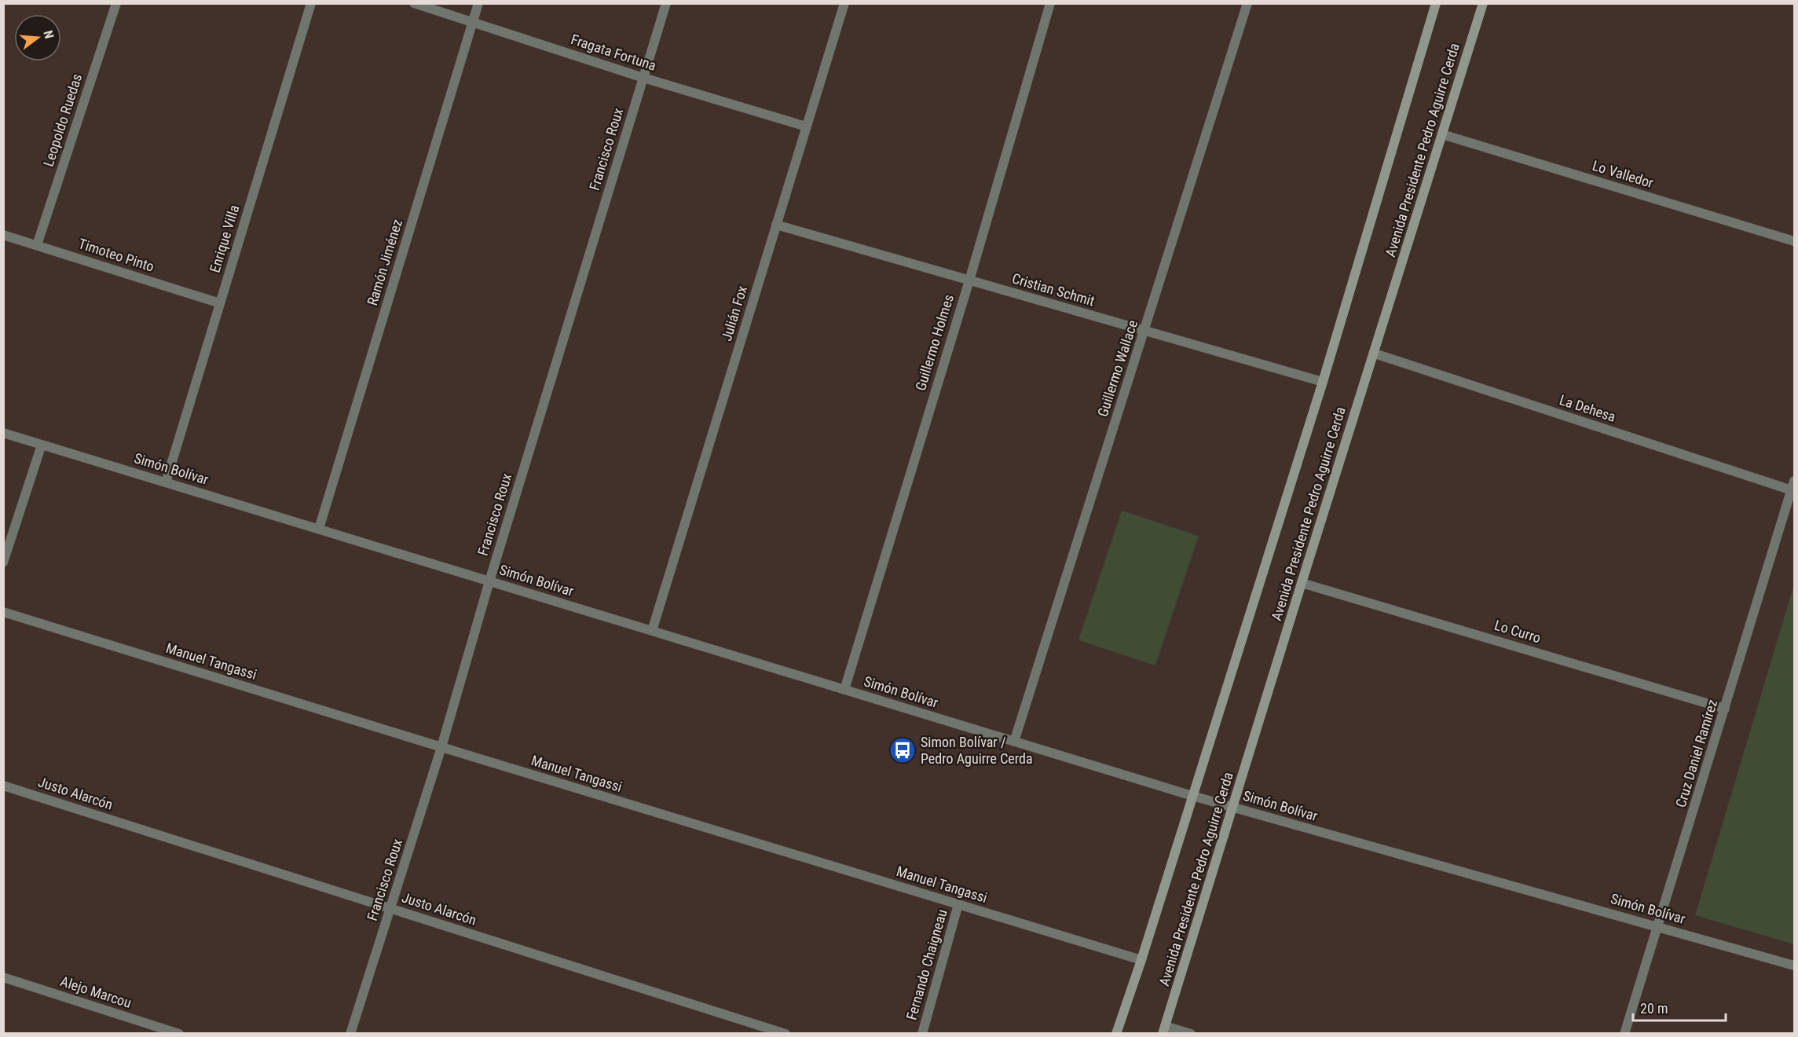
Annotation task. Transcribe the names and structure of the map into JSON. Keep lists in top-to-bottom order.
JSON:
{
  "streets": {
    "main road": ["Avenida Presidente Pedro Aguirre Cerda"],
    "street": [
      "Fragata Fortuna",
      "Leopoldo Ruedas",
      "Francisco Roux",
      "Lo Valledor",
      "Enrique Villa",
      "Timoteo Pinto",
      "Ramón Jiménez",
      "Cristian Schmit",
      "Julián Fox",
      "Guillermo Holmes",
      "Guillermo Wallace",
      "La Dehesa",
      "Simón Bolívar",
      "Lo Curro",
      "Manuel Tangassi",
      "Cruz Daniel Ramírez",
      "Justo Alarcón",
      "Fernando Chaigneau",
      "Alejo Marcou"
    ]
  },
  "crossings": [
    ["Fragata Fortuna", "Francisco Roux"],
    ["Fragata Fortuna", "Ramón Jiménez"],
    ["Fragata Fortuna", "Julián Fox"],
    ["Leopoldo Ruedas", "Timoteo Pinto"],
    ["Francisco Roux", "Simón Bolívar"],
    ["Francisco Roux", "Manuel Tangassi"],
    ["Francisco Roux", "Justo Alarcón"],
    ["Avenida Presidente Pedro Aguirre Cerda", "Lo Valledor"],
    ["Avenida Presidente Pedro Aguirre Cerda", "Cristian Schmit"],
    ["Avenida Presidente Pedro Aguirre Cerda", "La Dehesa"],
    ["Avenida Presidente Pedro Aguirre Cerda", "Simón Bolívar"],
    ["Avenida Presidente Pedro Aguirre Cerda", "Lo Curro"],
    ["Avenida Presidente Pedro Aguirre Cerda", "Manuel Tangassi"],
    ["Enrique Villa", "Timoteo Pinto"],
    ["Enrique Villa", "Simón Bolívar"],
    ["Ramón Jiménez", "Simón Bolívar"],
    ["Cristian Schmit", "Julián Fox"],
    ["Cristian Schmit", "Guillermo Holmes"],
    ["Cristian Schmit", "Guillermo Wallace"],
    ["Julián Fox", "Simón Bolívar"],
    ["Guillermo Holmes", "Simón Bolívar"],
    ["Guillermo Wallace", "Simón Bolívar"],
    ["La Dehesa", "Cruz Daniel Ramírez"],
    ["Simón Bolívar", "Cruz Daniel Ramírez"],
    ["Lo Curro", "Cruz Daniel Ramírez"],
    ["Manuel Tangassi", "Fernando Chaigneau"]
  ],
  "places": {
    "bus stop": ["Simon Bolívar / Pedro Aguirre Cerda"]
  },
  "scale_bar": "20 m",
  "north": "right"
}
